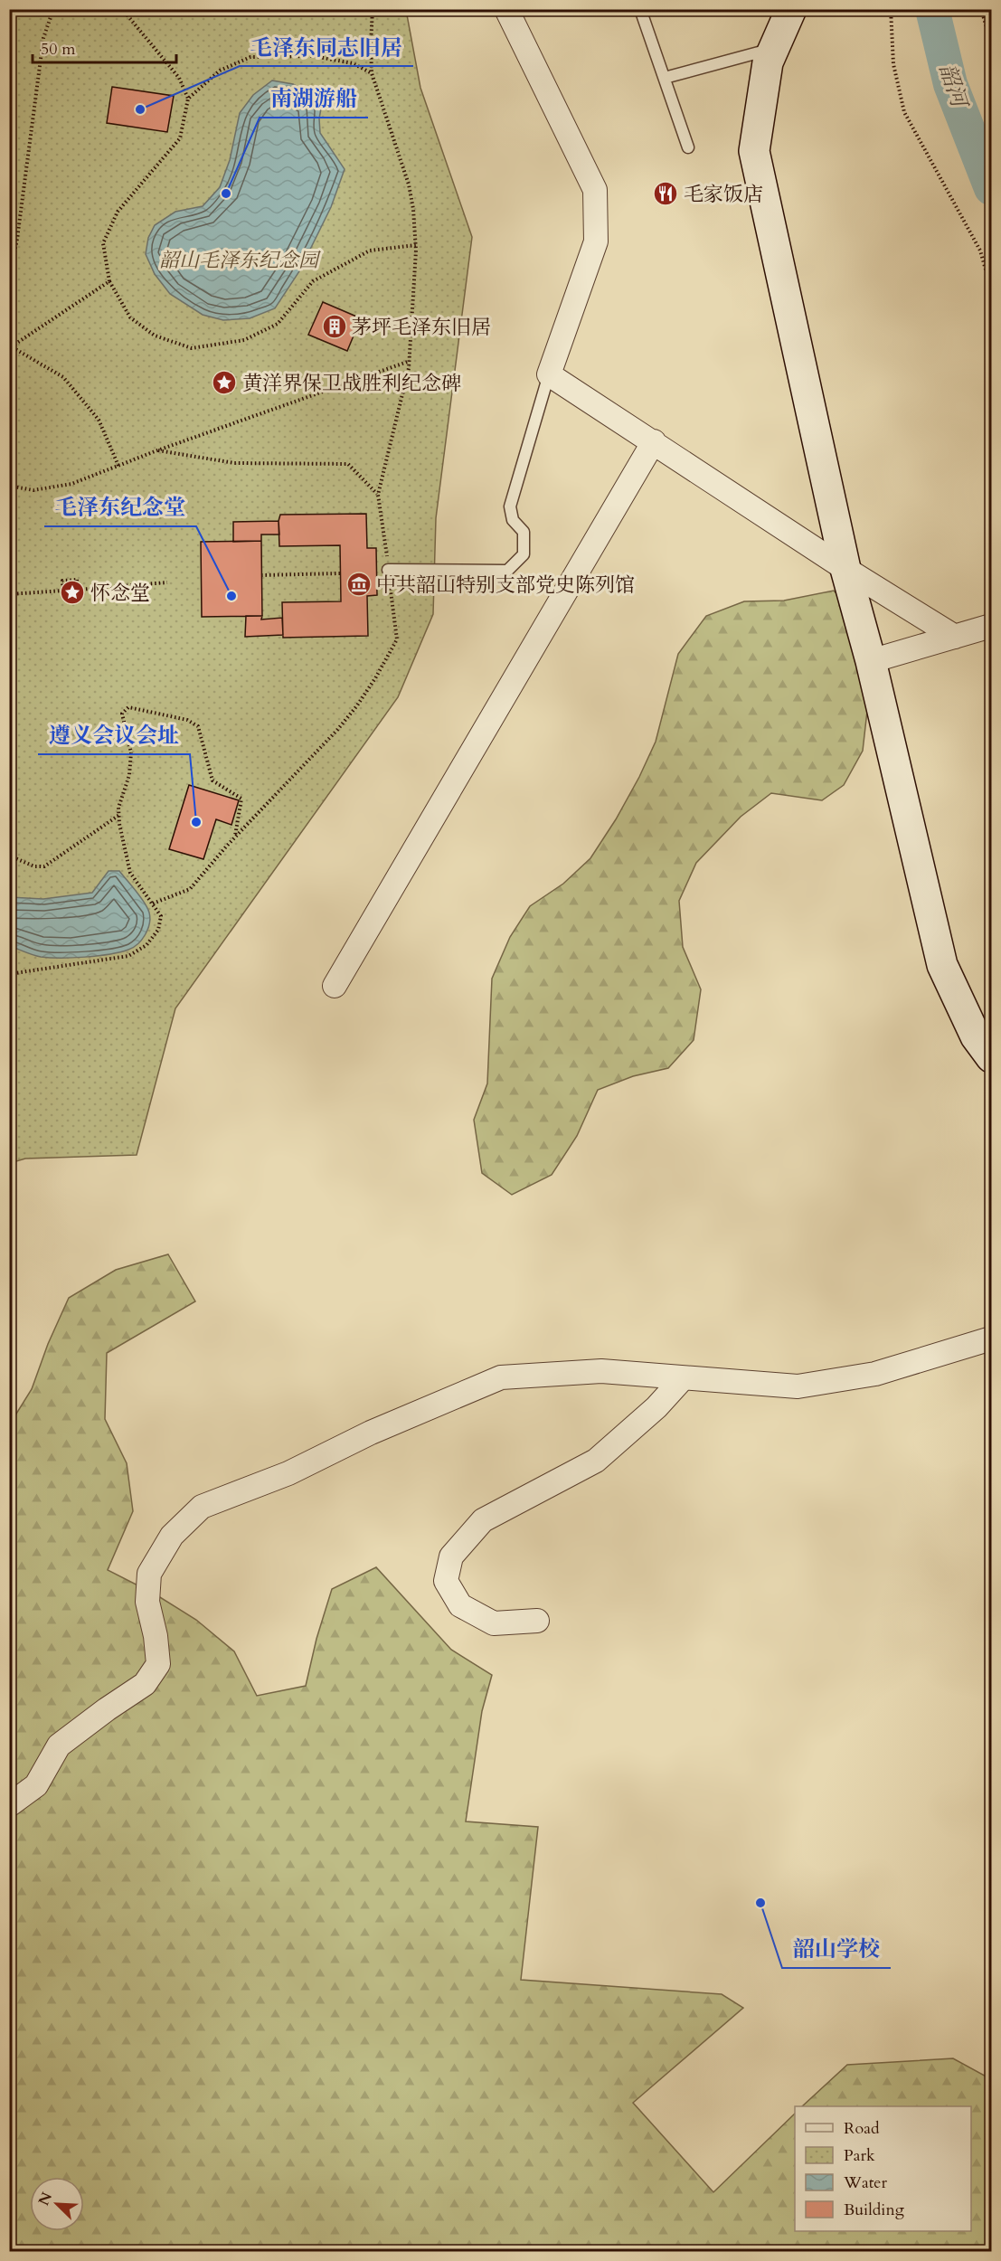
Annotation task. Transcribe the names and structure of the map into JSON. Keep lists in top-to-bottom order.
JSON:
{
  "water": ["韶河"],
  "parks": ["韶山毛泽东纪念园"],
  "places": {
    "other": [
      "毛泽东同志旧居",
      "南湖游船",
      "毛泽东纪念堂",
      "遵义会议会址",
      "韶山学校"
    ],
    "restaurant": ["毛家饭店"],
    "building": ["茅坪毛泽东旧居"],
    "place": ["黄洋界保卫战胜利纪念碑", "怀念堂"],
    "museum": ["中共韶山特别支部党史陈列馆"]
  },
  "legend": [
    "Road",
    "Park",
    "Water",
    "Building"
  ],
  "scale_bar": "50 m",
  "north": "top left"
}
